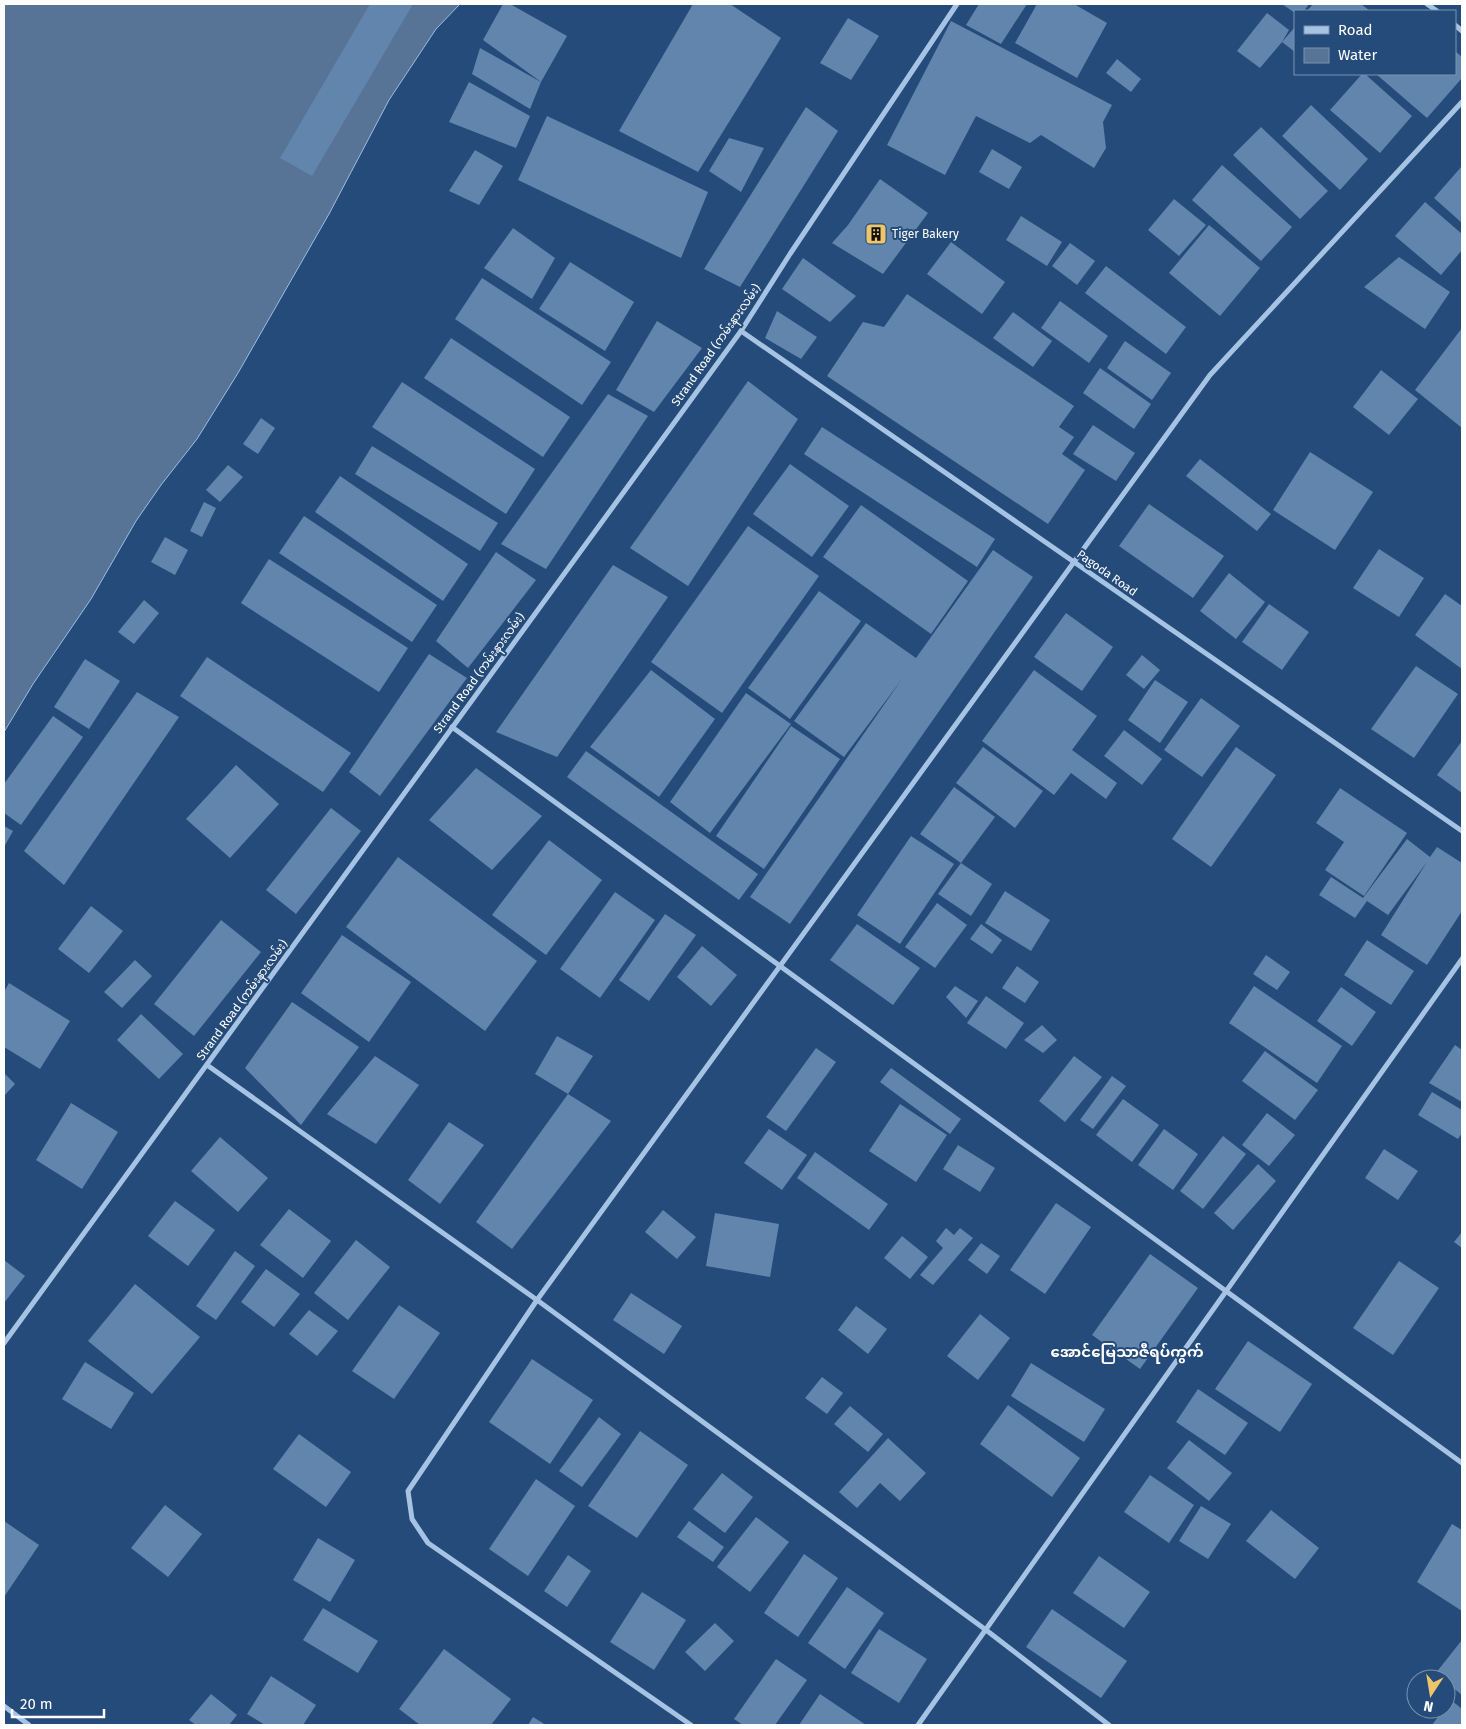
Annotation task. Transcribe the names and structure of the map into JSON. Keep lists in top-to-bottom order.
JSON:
{
  "streets": {
    "street": ["Strand Road (ကမ်းနားလမ်း)", "Pagoda Road"]
  },
  "crossings": [
    ["Strand Road (ကမ်းနားလမ်း)", "Pagoda Road"]
  ],
  "districts": ["အောင်မြေသာဇီရပ်ကွက်"],
  "places": {
    "building": ["Tiger Bakery"]
  },
  "legend": ["Road", "Water"],
  "scale_bar": "20 m",
  "north": "bottom"
}
